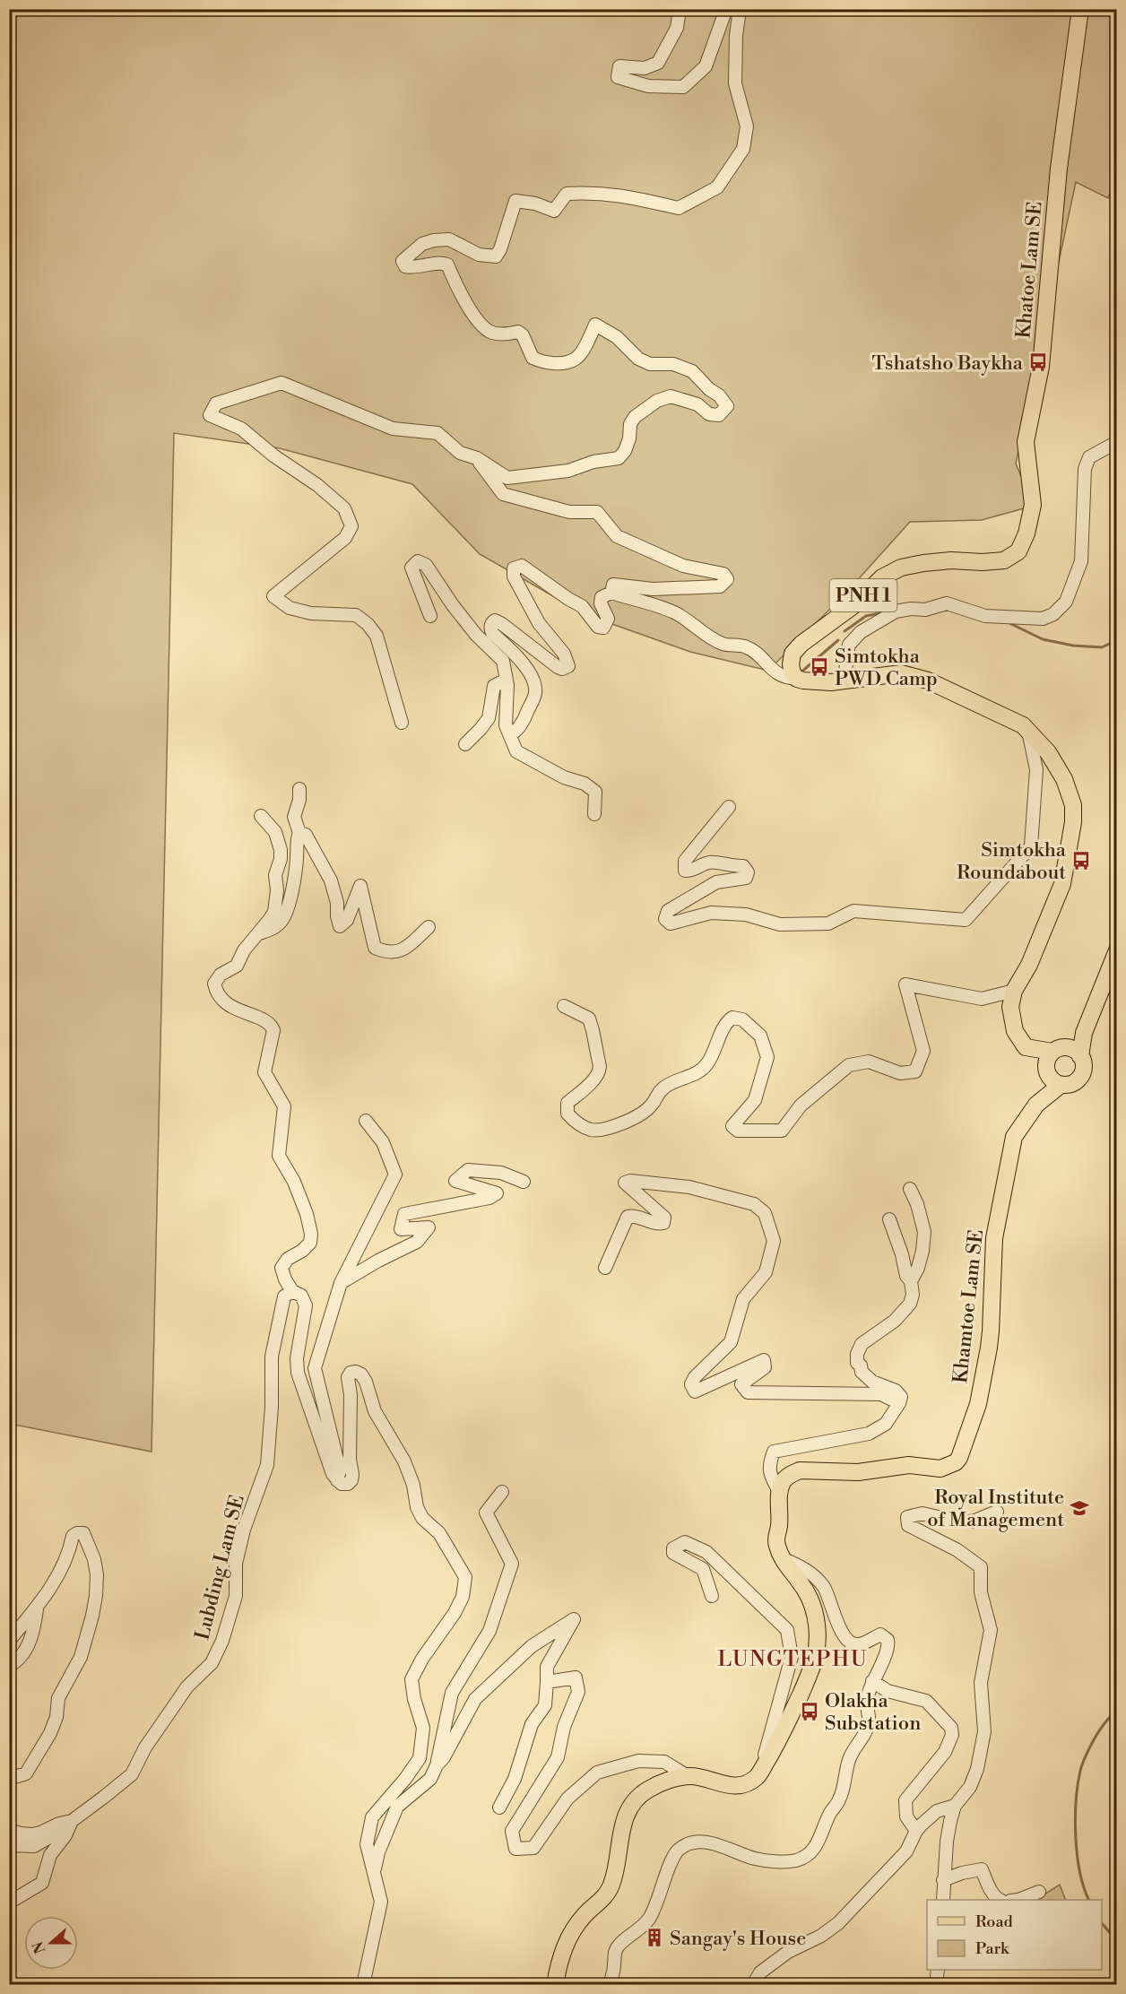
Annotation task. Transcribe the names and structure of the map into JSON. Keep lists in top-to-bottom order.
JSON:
{
  "streets": {
    "main road": ["Khatoe Lam SE", "PNH 1", "Khamtoe Lam SE"],
    "street": ["Lubding Lam SE"]
  },
  "districts": ["LUNGTEPHU"],
  "places": {
    "bus stop": [
      "Tshatsho Baykha",
      "Simtokha PWD Camp",
      "Simtokha Roundabout",
      "Olakha Substation"
    ],
    "school or university": ["Royal Institute of Management"],
    "building": ["Sangay's House"]
  },
  "legend": ["Road", "Park"],
  "north": "left"
}
